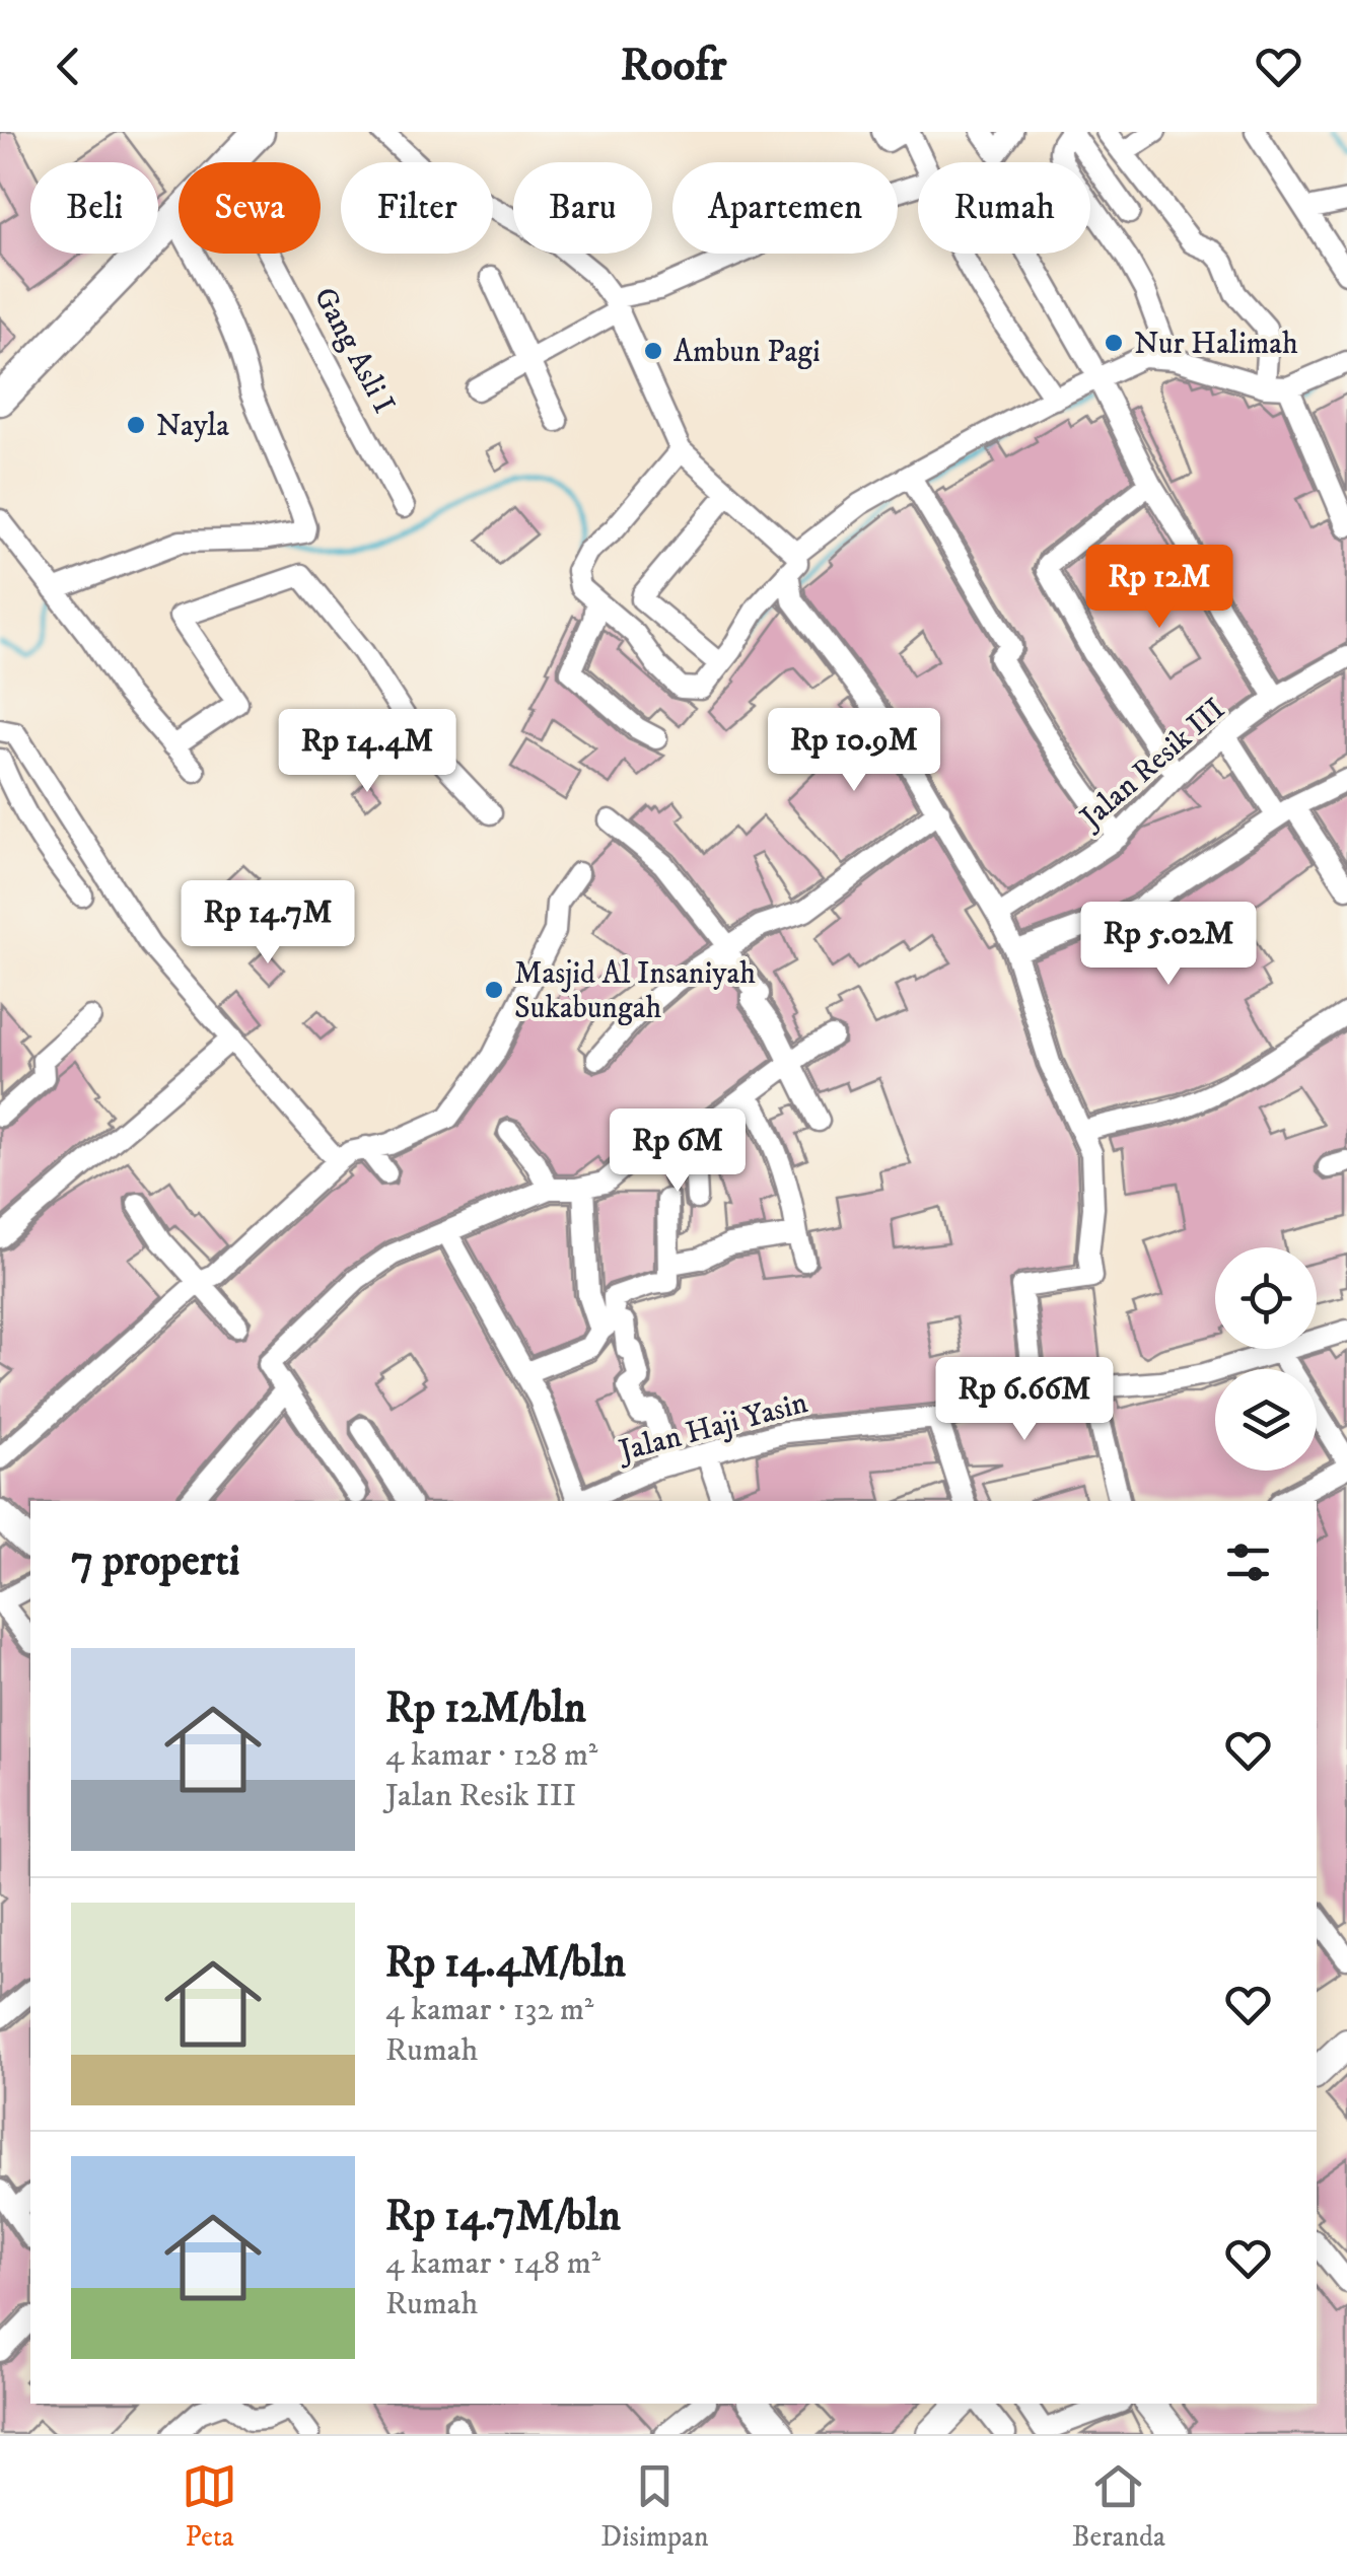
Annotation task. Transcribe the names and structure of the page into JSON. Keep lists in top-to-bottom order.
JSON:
{
  "streets": {
    "street": ["Gang Asli I", "Jalan Resik III", "Jalan Haji Yasin"]
  },
  "places": [
    "Nur Halimah",
    "Ambun Pagi",
    "Nayla",
    "Masjid Al Insaniyah Sukabungah"
  ],
  "page": {
    "header": "Roofr",
    "chip": [
      "Beli",
      "Sewa",
      "Filter",
      "Baru",
      "Apartemen",
      "Rumah"
    ],
    "price": [
      "Rp 12M",
      "Rp 10.9M",
      "Rp 14.4M",
      "Rp 14.7M",
      "Rp 5.02M",
      "Rp 6M",
      "Rp 6.66M"
    ],
    "heading": "7 properti",
    "list": [
      {
        "name": "Rp 12M/bln",
        "note": "4 kamar · 128 m² · Jalan Resik III"
      },
      {
        "name": "Rp 14.4M/bln",
        "note": "4 kamar · 132 m² · Rumah"
      },
      {
        "name": "Rp 14.7M/bln",
        "note": "4 kamar · 148 m² · Rumah"
      }
    ],
    "tabs": ["Peta", "Disimpan", "Beranda"]
  }
}
